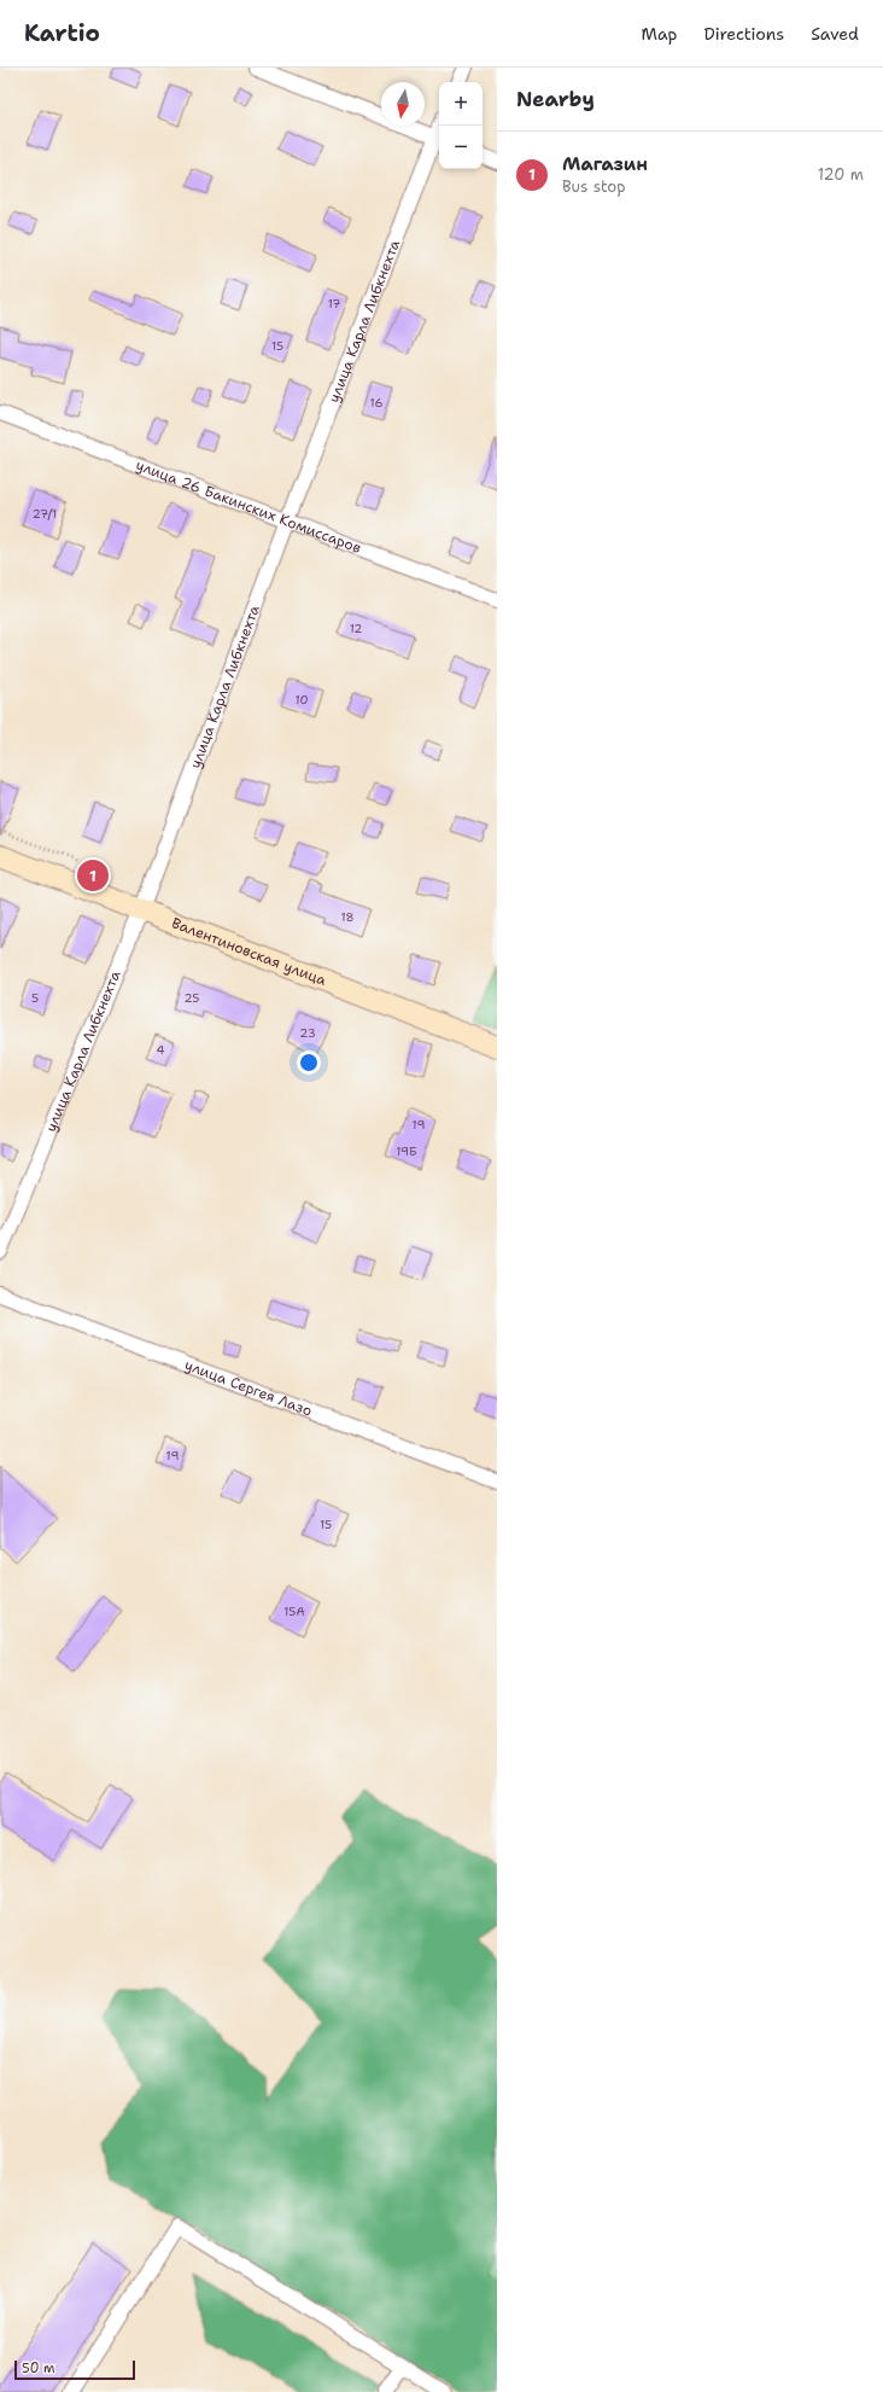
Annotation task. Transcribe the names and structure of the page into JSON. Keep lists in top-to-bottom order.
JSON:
{
  "streets": {
    "main road": ["Валентиновская улица"],
    "street": ["улица Карла Либкнехта", "улица 26 Бакинских Комиссаров", "улица Сергея Лазо"]
  },
  "crossings": [
    ["улица Карла Либкнехта", "улица 26 Бакинских Комиссаров"],
    ["улица Карла Либкнехта", "Валентиновская улица"]
  ],
  "house_numbers": [
    "17",
    "15",
    "16",
    "27/1",
    "12",
    "10",
    "18",
    "5",
    "25",
    "23",
    "4",
    "19",
    "19Б",
    "19",
    "15",
    "15А"
  ],
  "scale_bar": "50 m",
  "north": "bottom",
  "page": {
    "header": "Kartio",
    "nav": ["Map", "Directions", "Saved"],
    "heading": "Nearby",
    "map_buttons": ["+", "−"],
    "list": [
      {
        "mark": "1",
        "name": "Магазин",
        "note": "Bus stop",
        "value": "120 m"
      }
    ],
    "pins": "1",
    "scale": "50 m"
  }
}
